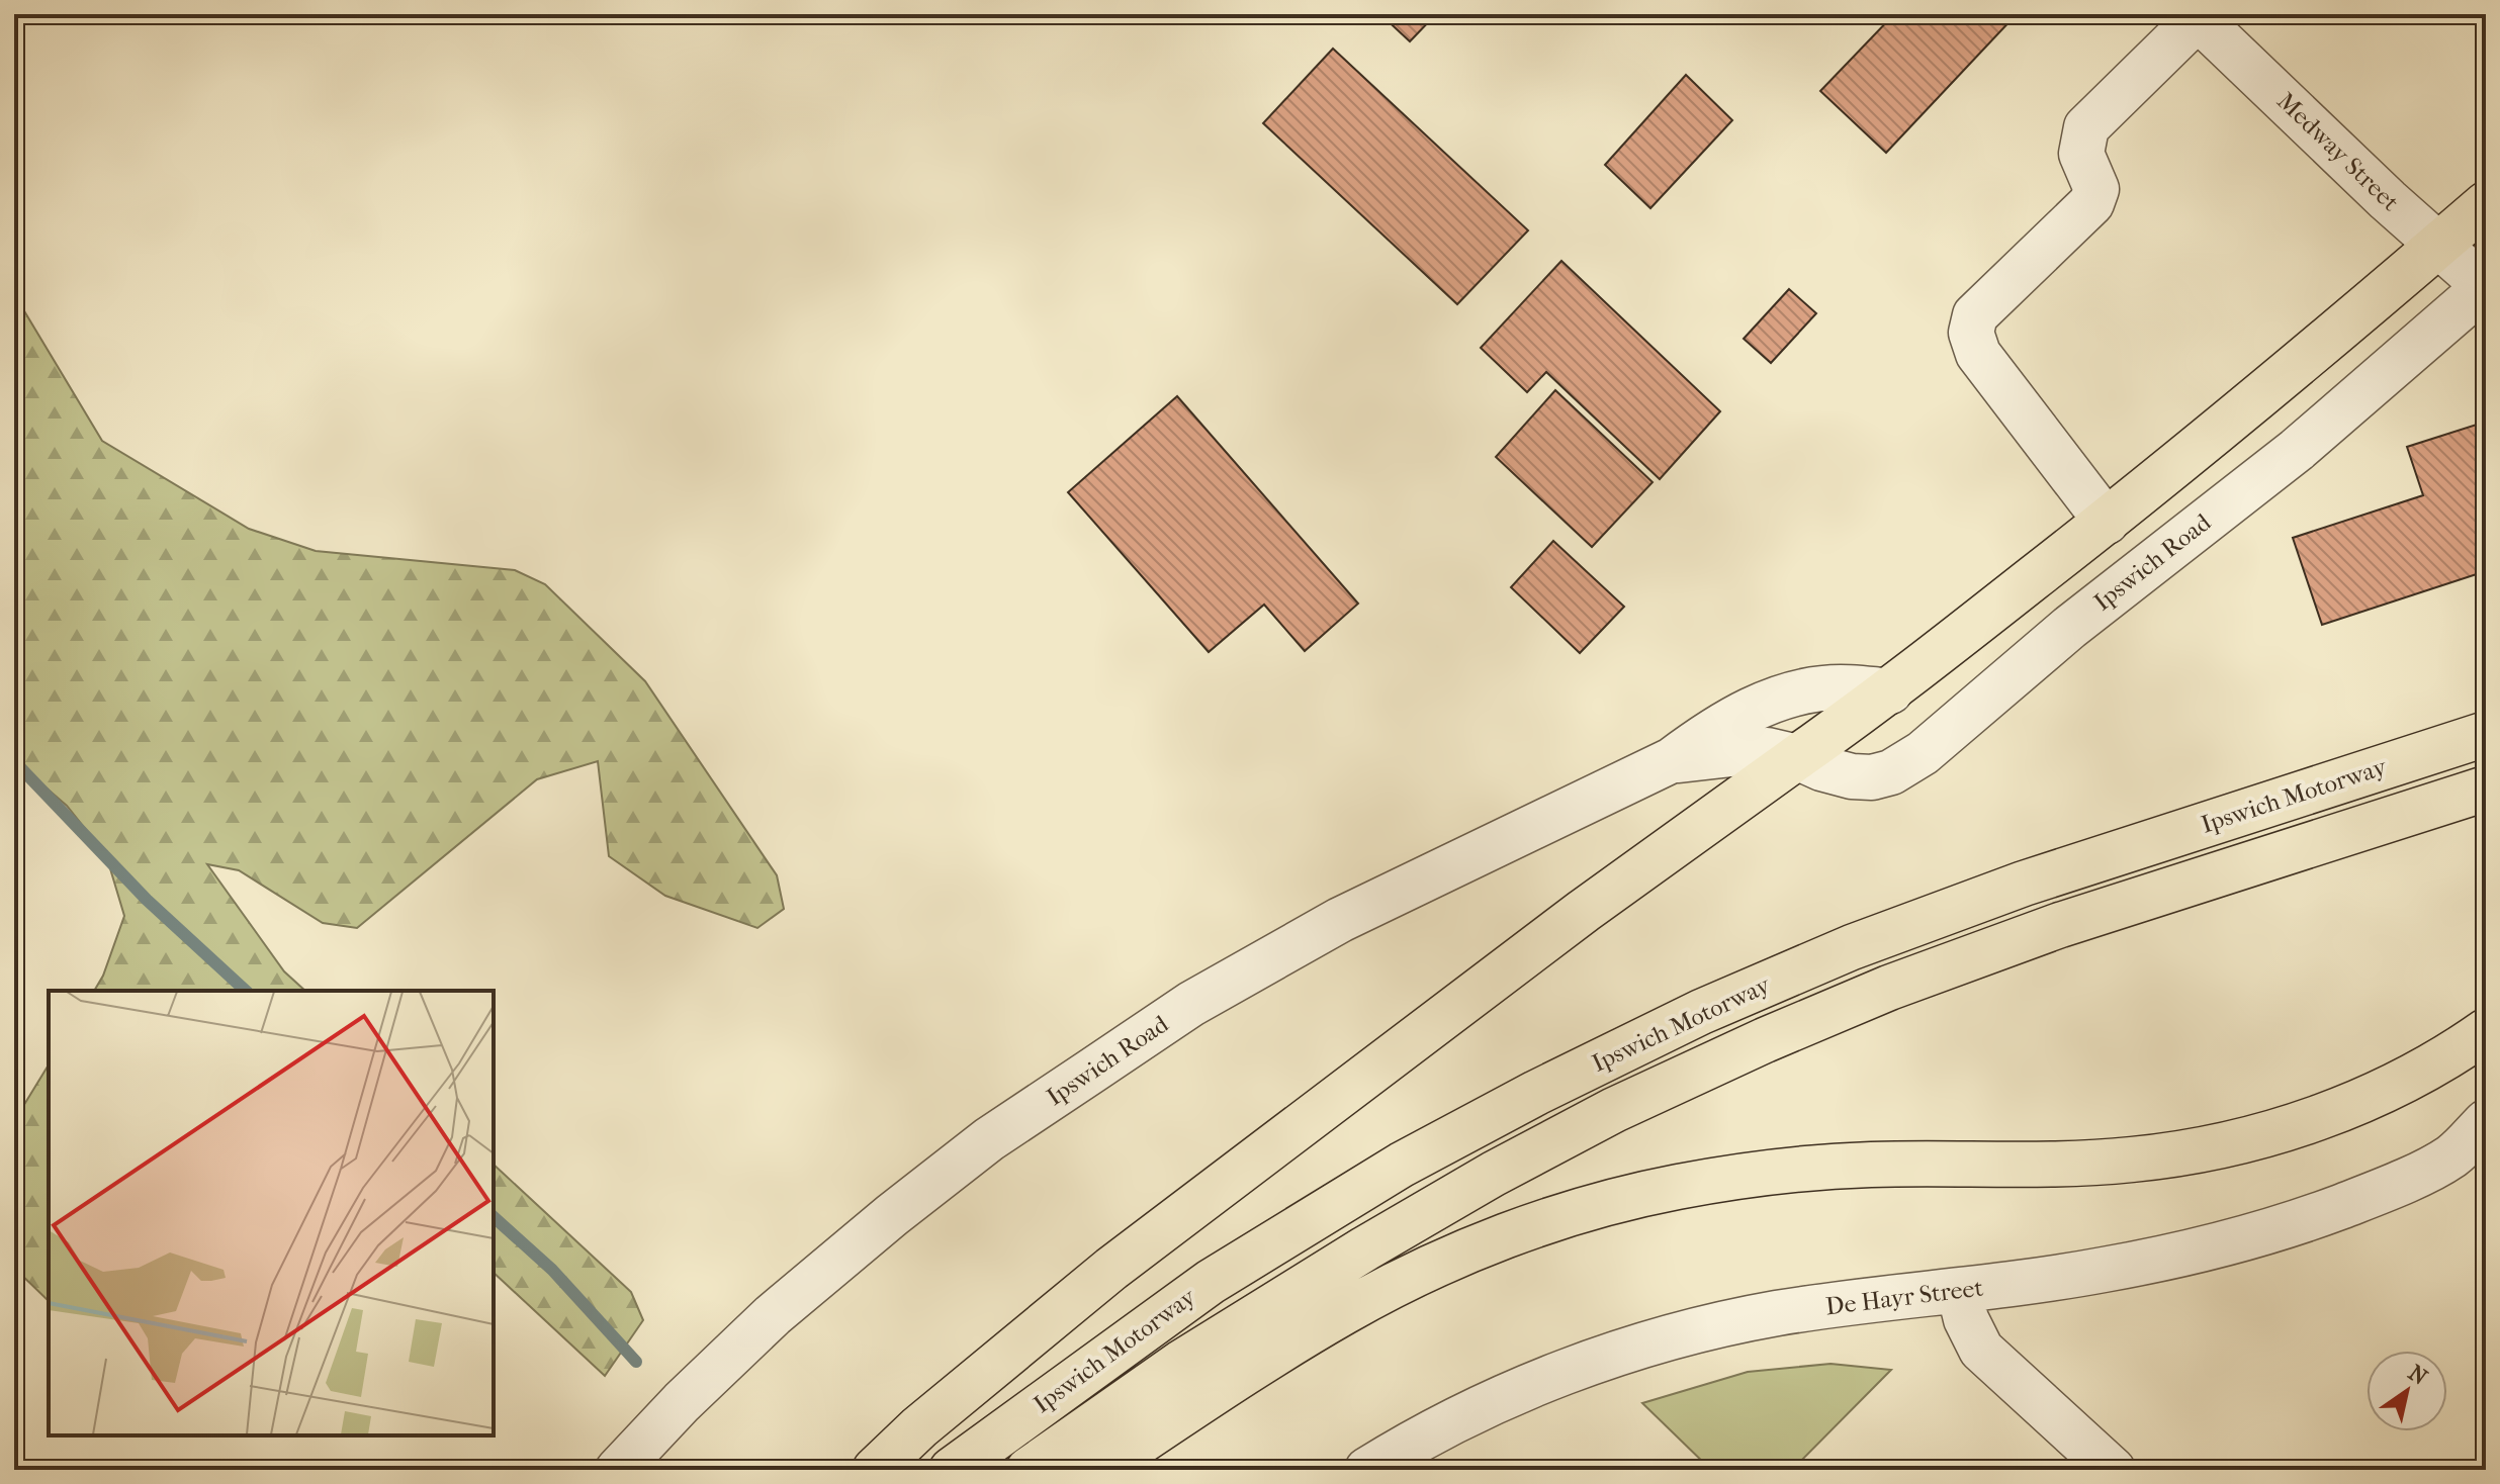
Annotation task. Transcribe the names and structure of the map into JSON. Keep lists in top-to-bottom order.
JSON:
{
  "streets": {
    "main road": ["Ipswich Motorway"],
    "street": ["Medway Street", "Ipswich Road", "De Hayr Street"]
  },
  "crossings": [
    ["Medway Street", "Ipswich Road"]
  ],
  "north": "top right"
}
